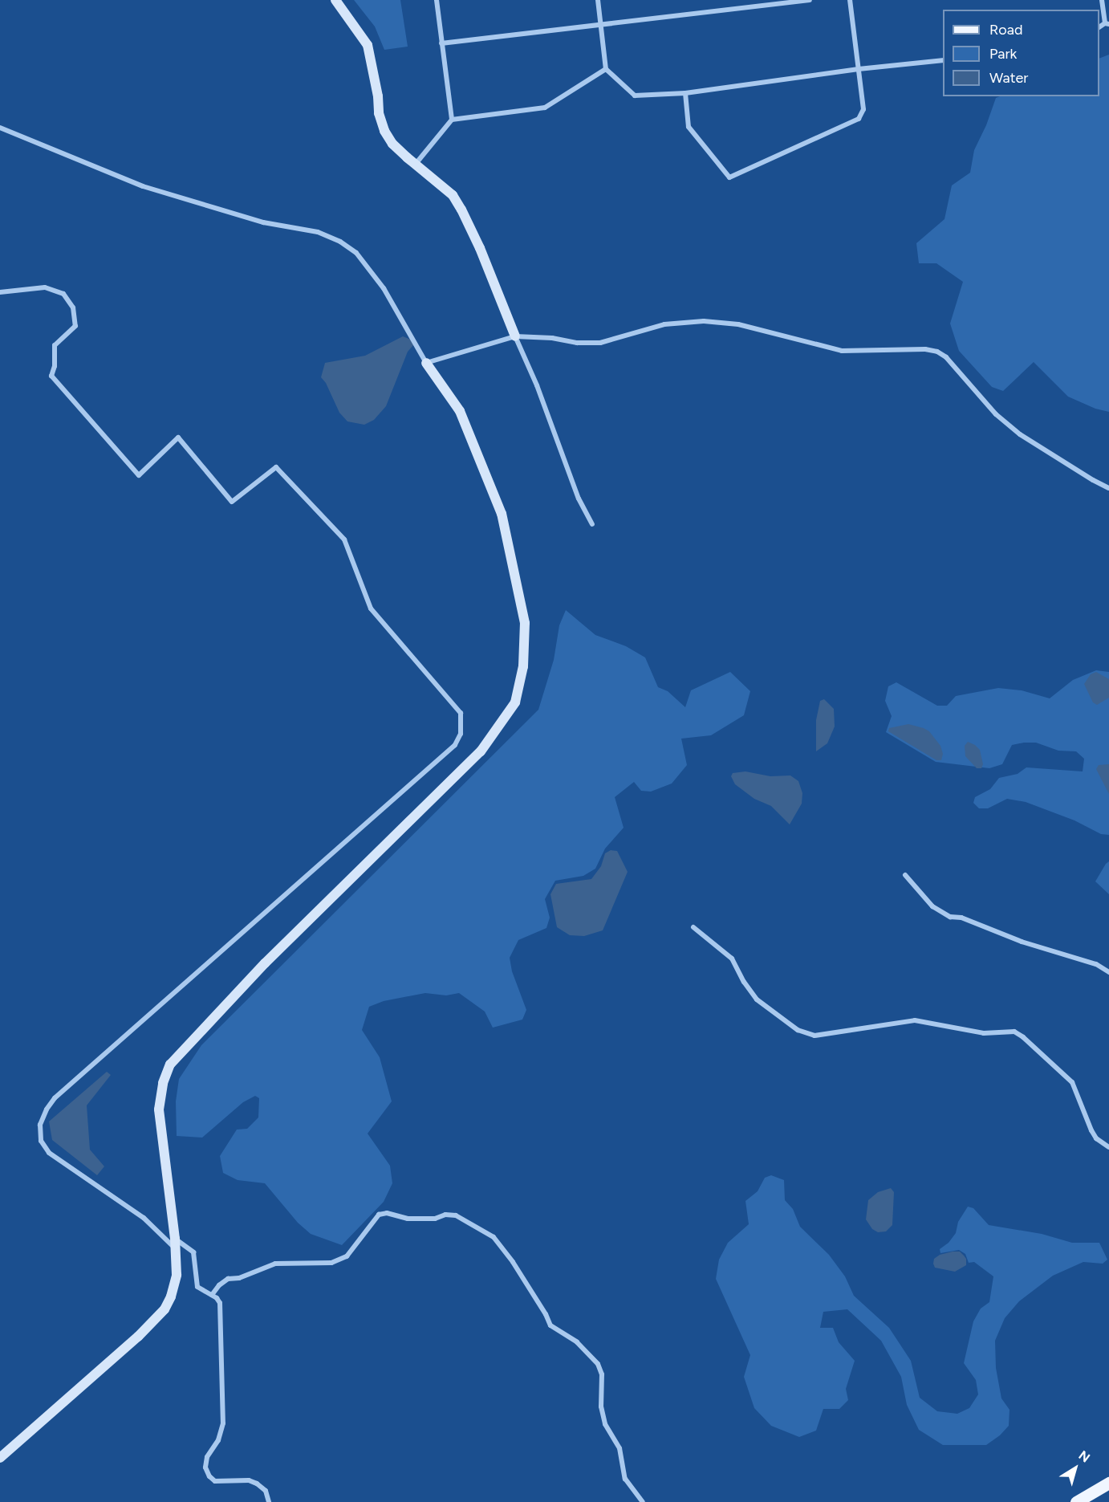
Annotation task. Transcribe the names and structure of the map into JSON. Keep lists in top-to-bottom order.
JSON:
{
  "legend": ["Road", "Park", "Water"],
  "north": "top right"
}
